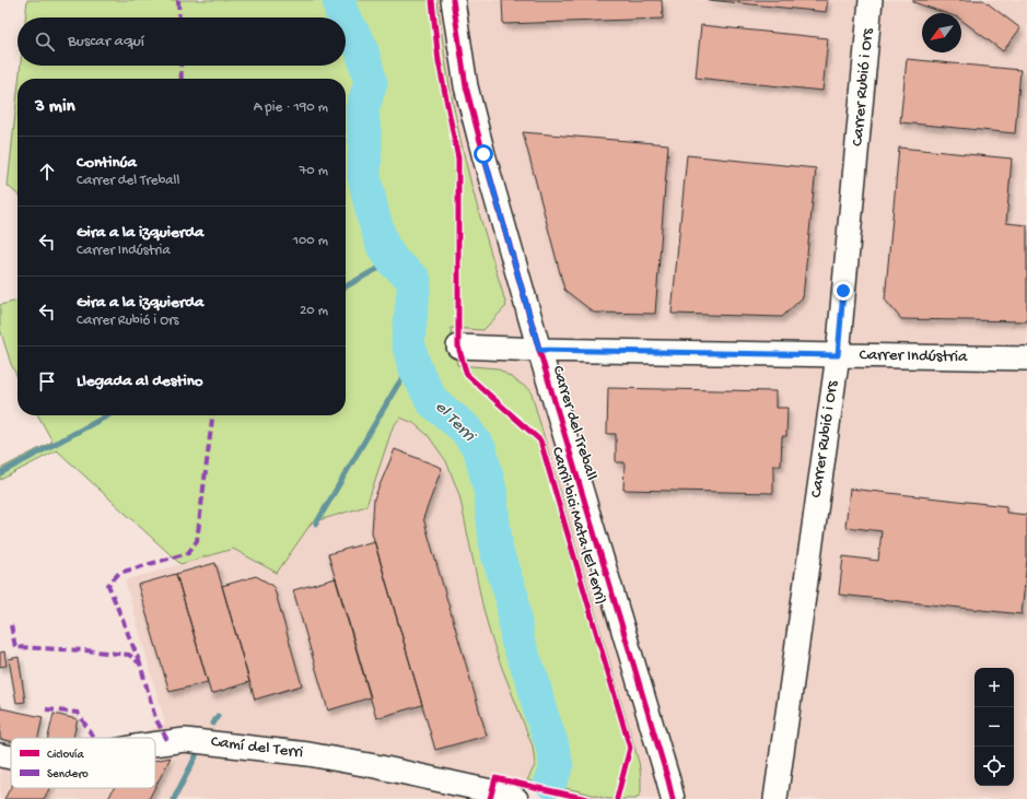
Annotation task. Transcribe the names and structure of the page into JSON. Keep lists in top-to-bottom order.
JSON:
{
  "streets": {
    "street": [
      "Carrer Rubió i Ors",
      "Carrer Indústria",
      "Carrer del Treball",
      "Camí del Terri"
    ],
    "cycle path": ["Carril bici Mata (El Terri)"]
  },
  "crossings": [
    ["Carrer Rubió i Ors", "Carrer Indústria"],
    ["Carrer Indústria", "Carrer del Treball"]
  ],
  "water": ["el Terri"],
  "legend": ["Ciclovía", "Sendero"],
  "north": "bottom left",
  "page": {
    "search": "Buscar aquí",
    "heading": ["3 min", "A pie · 190 m"],
    "list": [
      ["Continúa", "Carrer del Treball", "70 m"],
      ["Gira a la izquierda", "Carrer Indústria", "100 m"],
      ["Gira a la izquierda", "Carrer Rubió i Ors", "20 m"],
      "Llegada al destino"
    ],
    "map_buttons": ["+", "−"]
  }
}
